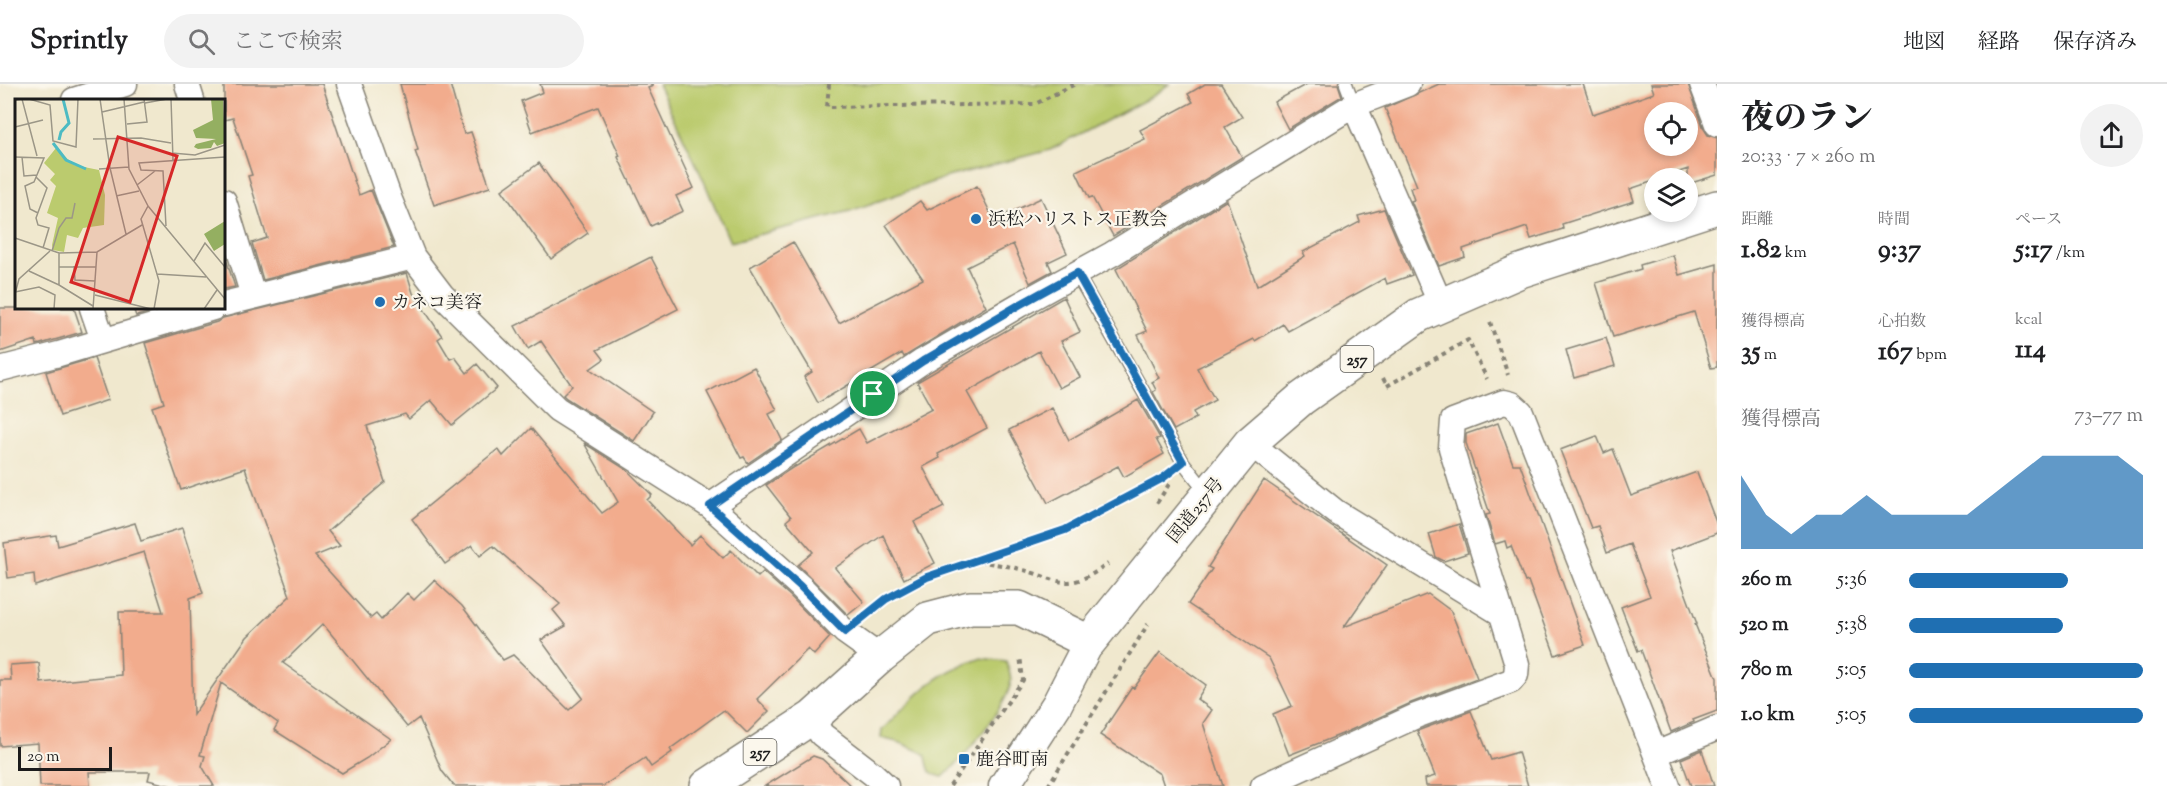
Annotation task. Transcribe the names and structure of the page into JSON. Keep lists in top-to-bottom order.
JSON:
{
  "streets": {
    "highway": ["257", "国道257号"]
  },
  "crossings": [
    ["257", "国道257号"]
  ],
  "places": {
    "other": ["浜松ハリストス正教会", "カネコ美容"],
    "transit": ["鹿谷町南"]
  },
  "scale_bar": "20 m",
  "page": {
    "header": "Sprintly",
    "search": "ここで検索",
    "nav": ["地図", "経路", "保存済み"],
    "heading": ["夜のラン", "20:33 · 7 × 260 m"],
    "stats": [
      ["距離", "1.82 km"],
      ["時間", "9:37"],
      ["ペース", "5:17 /km"],
      ["獲得標高", "35 m"],
      ["心拍数", "167 bpm"],
      ["kcal", "114"]
    ],
    "chart": ["獲得標高", "73–77 m"],
    "list": [
      {
        "name": "260 m",
        "note": "5:36"
      },
      {
        "name": "520 m",
        "note": "5:38"
      },
      {
        "name": "780 m",
        "note": "5:05"
      },
      {
        "name": "1.0 km",
        "note": "5:05"
      }
    ],
    "scale": "20 m"
  }
}
